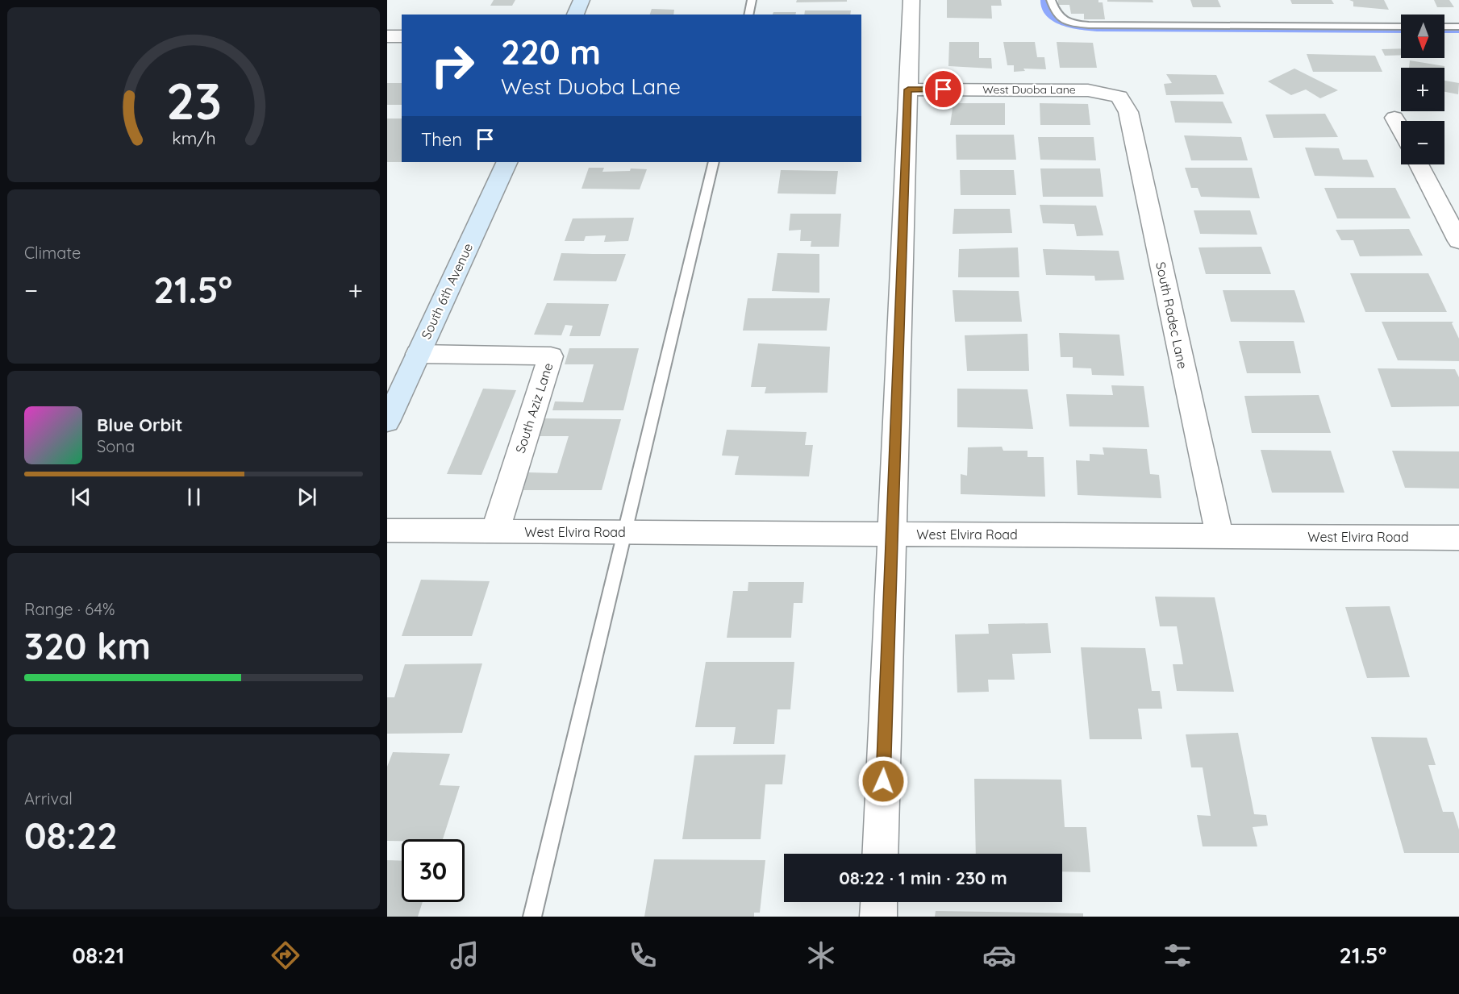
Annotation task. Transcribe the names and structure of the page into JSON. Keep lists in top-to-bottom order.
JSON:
{
  "streets": {
    "street": [
      "West Duoba Lane",
      "South 6th Avenue",
      "South Radec Lane",
      "South Aziz Lane",
      "West Elvira Road"
    ]
  },
  "crossings": [
    ["West Duoba Lane", "South Radec Lane"],
    ["South 6th Avenue", "South Aziz Lane"],
    ["South Radec Lane", "West Elvira Road"],
    ["South Aziz Lane", "West Elvira Road"]
  ],
  "north": "bottom",
  "page": {
    "map_buttons": ["+", "−"],
    "turn": ["220 m", "West Duoba Lane"],
    "then": "Then",
    "tile": [
      "Climate",
      ["Range · 64%", "320 km"],
      ["Arrival", "08:22"]
    ],
    "heat": ["−", "21.5°", "+"],
    "song": ["Blue Orbit", "Sona"],
    "limit": "30",
    "trip": "08:22 · 1 min · 230 m",
    "tabs": ["08:21", "21.5°"],
    "gauge": ["23", "km/h"]
  }
}
